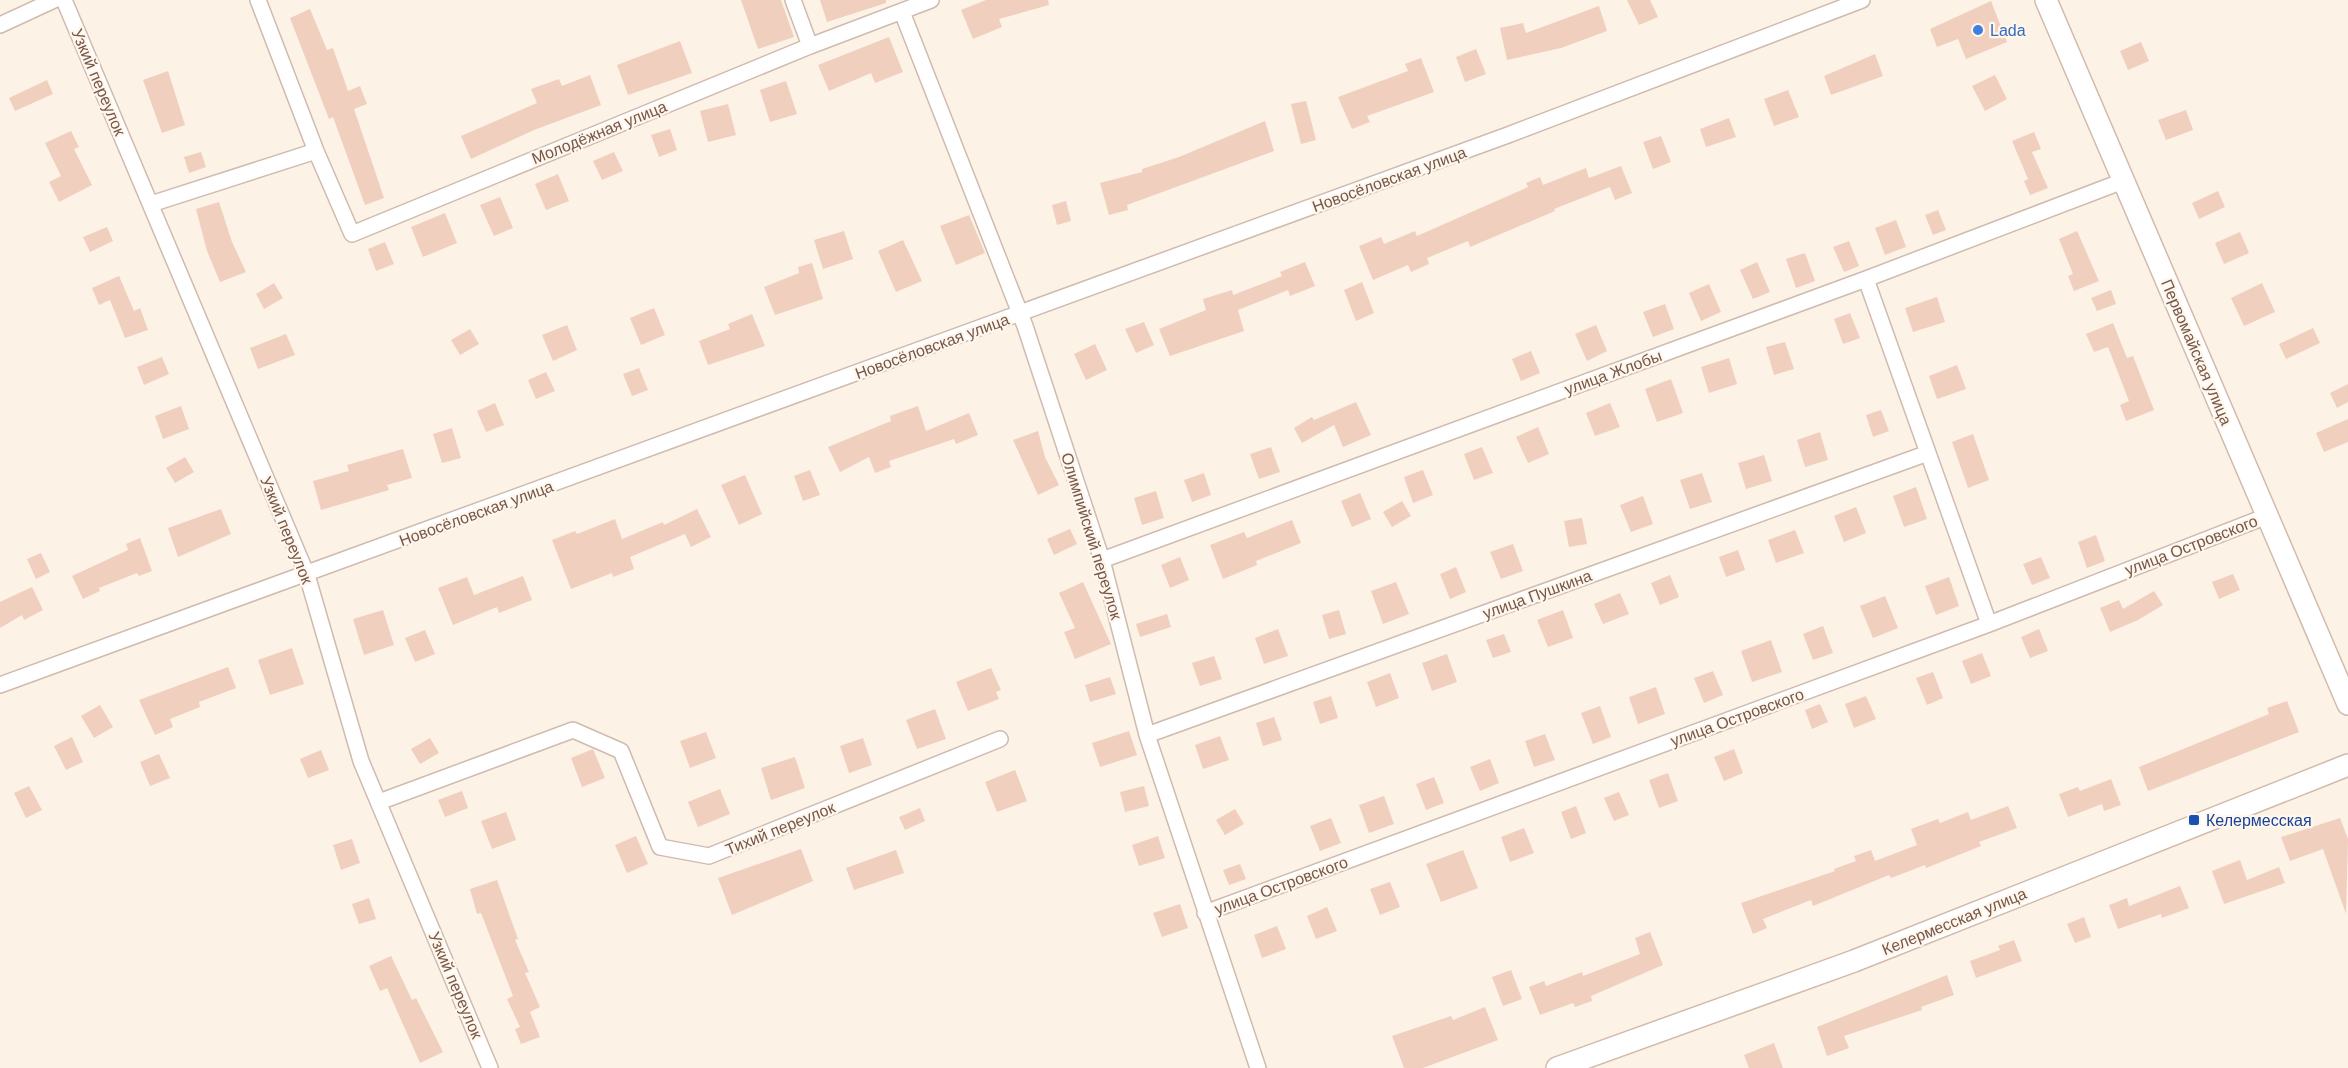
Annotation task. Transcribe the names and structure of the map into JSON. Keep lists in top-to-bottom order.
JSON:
{
  "streets": {
    "street": [
      "Узкий переулок",
      "Молодёжная улица",
      "Новосёловская улица",
      "Первомайская улица",
      "улица Жлобы",
      "Олимпийский переулок",
      "улица Островского",
      "улица Пушкина",
      "Тихий переулок",
      "Келермесская улица"
    ]
  },
  "crossings": [
    ["Узкий переулок", "Новосёловская улица"],
    ["Узкий переулок", "Тихий переулок"],
    ["Молодёжная улица", "Олимпийский переулок"],
    ["Новосёловская улица", "Олимпийский переулок"],
    ["Первомайская улица", "улица Жлобы"],
    ["Первомайская улица", "улица Островского"],
    ["улица Жлобы", "Олимпийский переулок"],
    ["Олимпийский переулок", "улица Островского"],
    ["Олимпийский переулок", "улица Пушкина"]
  ],
  "places": {
    "other": ["Lada"],
    "transit": ["Келермесская"]
  }
}
